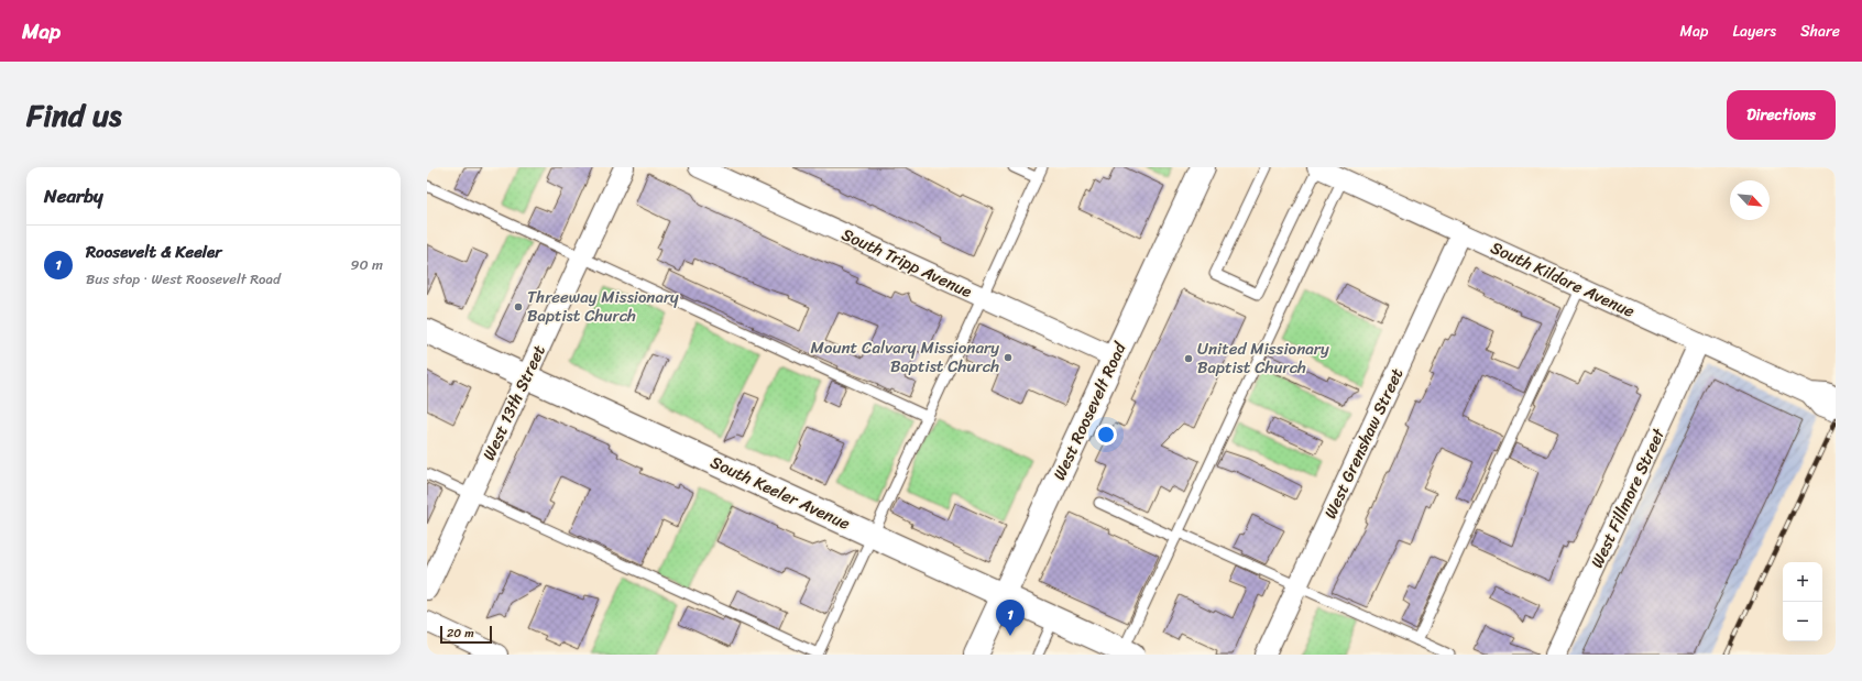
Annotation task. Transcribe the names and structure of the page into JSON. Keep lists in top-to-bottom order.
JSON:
{
  "streets": {
    "street": [
      "South Tripp Avenue",
      "South Kildare Avenue",
      "West 13th Street",
      "West Roosevelt Road",
      "West Grenshaw Street",
      "South Keeler Avenue",
      "West Fillmore Street"
    ]
  },
  "crossings": [
    ["South Tripp Avenue", "West Roosevelt Road"],
    ["South Kildare Avenue", "West Grenshaw Street"],
    ["South Kildare Avenue", "West Fillmore Street"],
    ["West 13th Street", "South Keeler Avenue"],
    ["West Roosevelt Road", "South Keeler Avenue"]
  ],
  "places": ["Threeway Missionary Baptist Church", "Mount Calvary Missionary Baptist Church", "United Missionary Baptist Church"],
  "scale_bar": "20 m",
  "north": "bottom right",
  "page": {
    "header": "Map",
    "nav": ["Map", "Layers", "Share"],
    "title": "Find us",
    "buttons": "Directions",
    "heading": "Nearby",
    "list": [
      {
        "mark": "1",
        "name": "Roosevelt & Keeler",
        "note": "Bus stop · West Roosevelt Road",
        "value": "90 m"
      }
    ],
    "map_buttons": ["+", "−"],
    "pins": "1",
    "scale": "20 m"
  }
}
